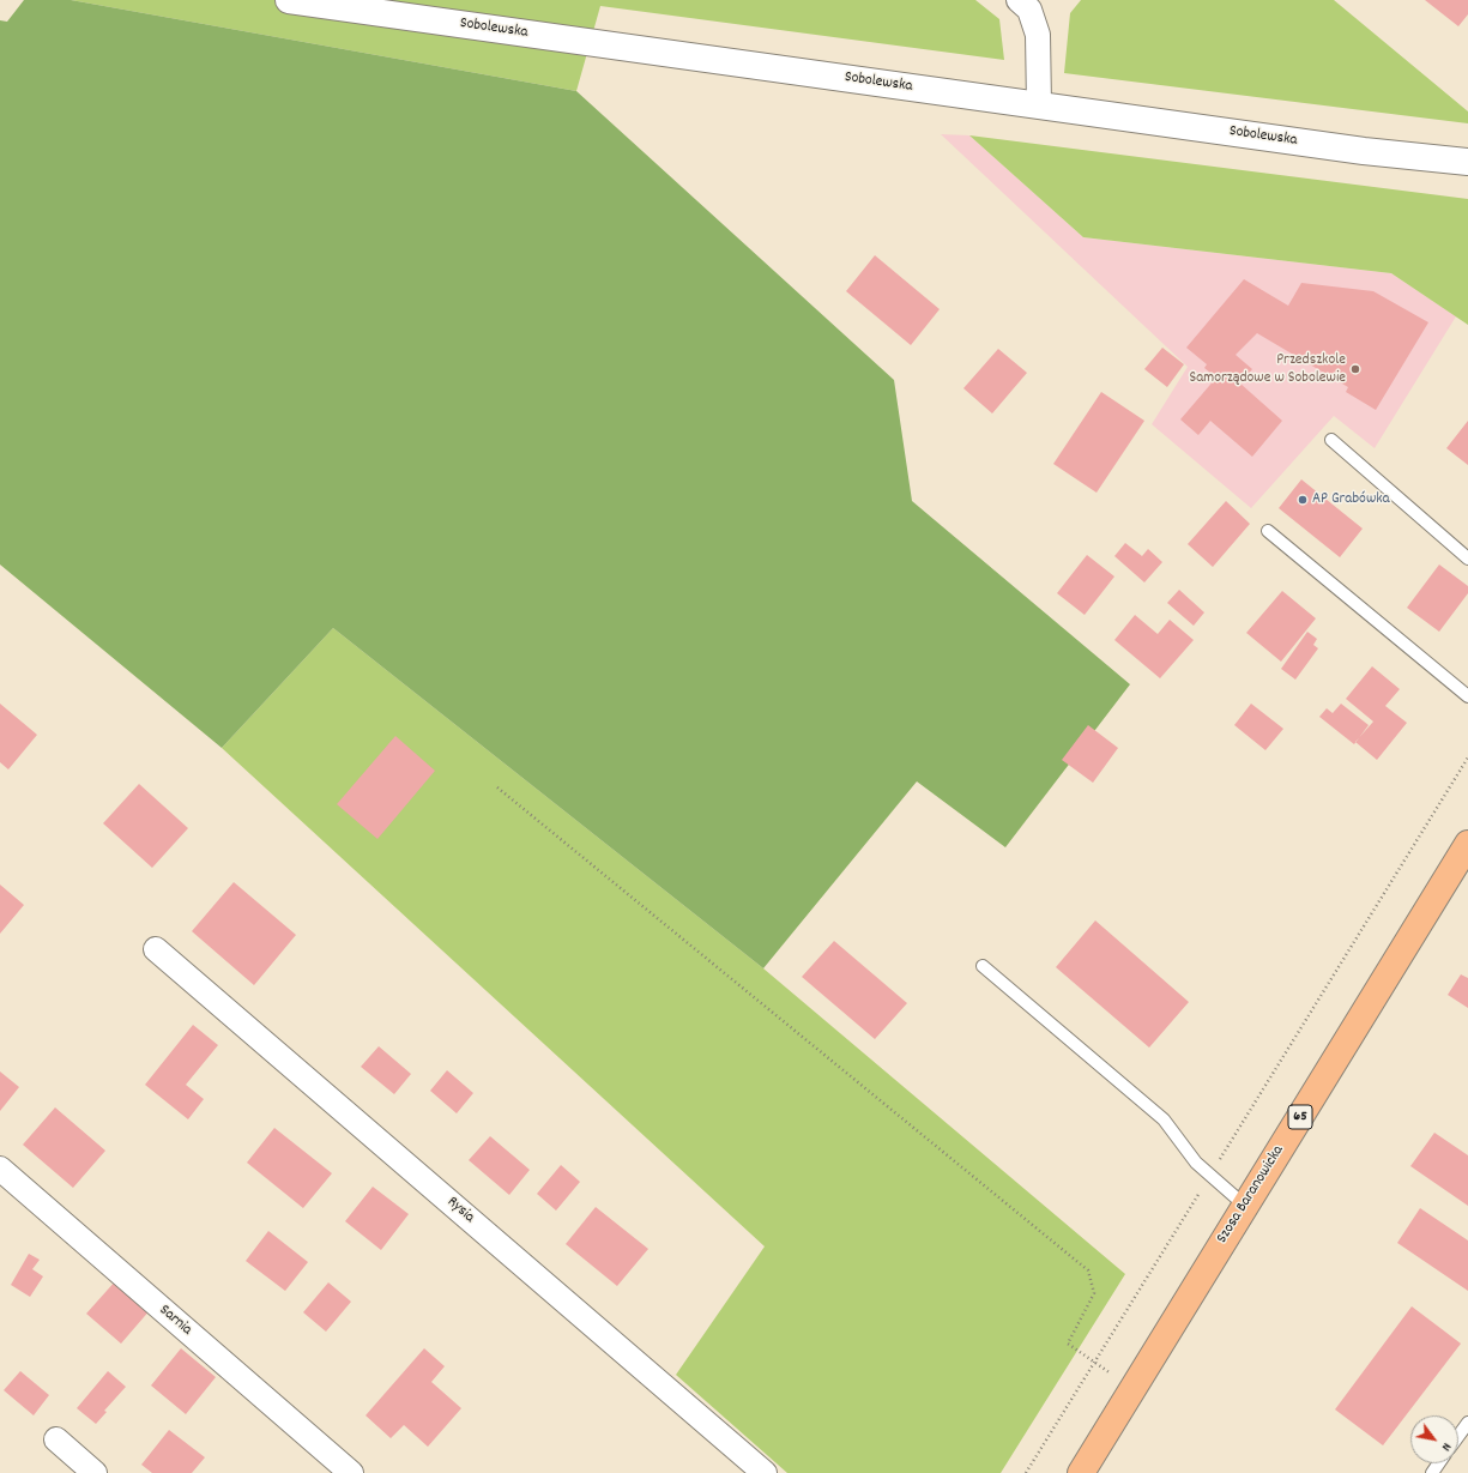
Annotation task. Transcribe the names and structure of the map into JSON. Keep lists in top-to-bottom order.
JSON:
{
  "streets": {
    "main road": ["65", "Szosa Baranowicka"],
    "street": ["Sobolewska", "Rysia", "Sarnia"]
  },
  "places": ["Przedszkole Samorządowe w Sobolewie", "AP Grabówka"],
  "north": "bottom right"
}
